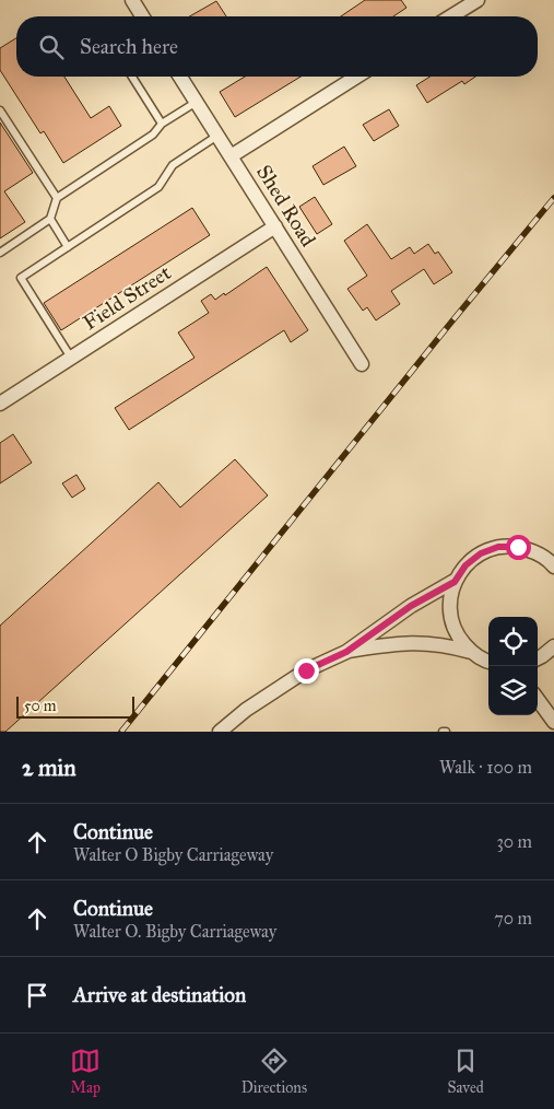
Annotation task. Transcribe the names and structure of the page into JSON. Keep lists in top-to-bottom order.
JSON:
{
  "streets": {
    "street": ["Shed Road", "Field Street"]
  },
  "crossings": [
    ["Shed Road", "Field Street"]
  ],
  "scale_bar": "50 m",
  "page": {
    "search": "Search here",
    "scale": "50 m",
    "heading": ["2 min", "Walk · 100 m"],
    "list": [
      ["Continue", "Walter O Bigby Carriageway", "30 m"],
      ["Continue", "Walter O. Bigby Carriageway", "70 m"],
      "Arrive at destination"
    ],
    "nav": ["Map", "Directions", "Saved"]
  }
}
